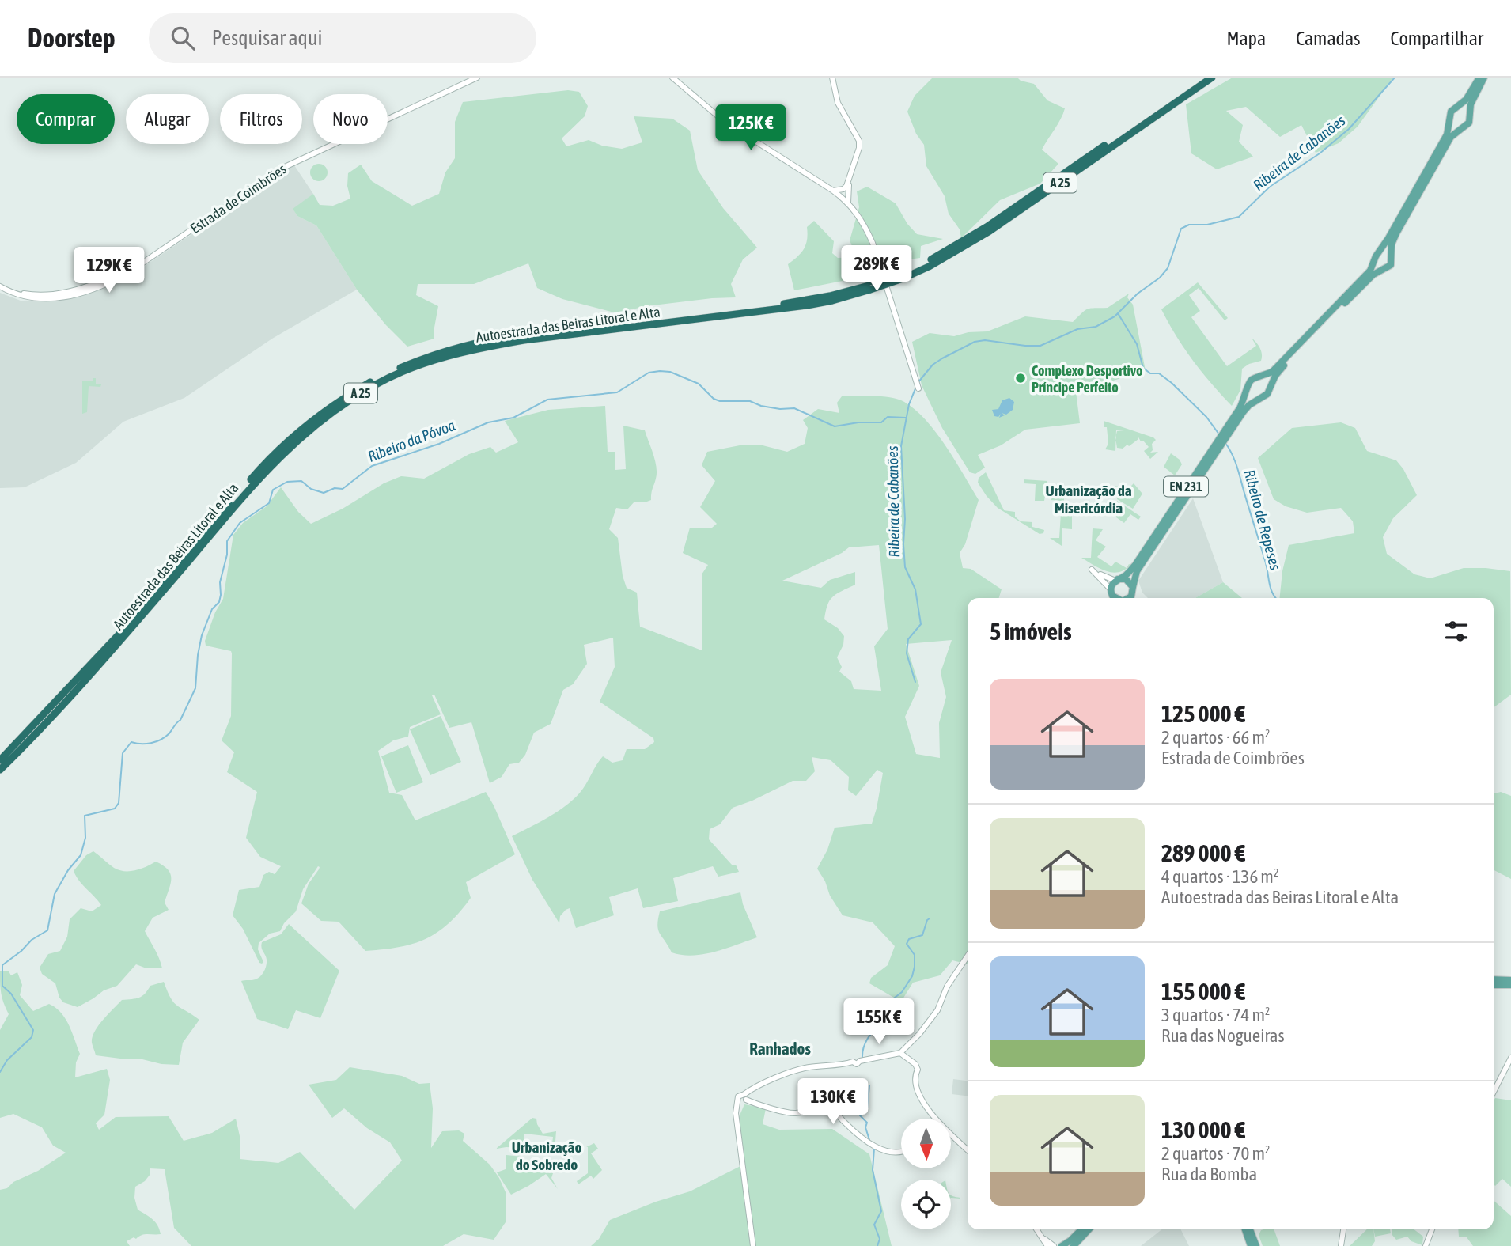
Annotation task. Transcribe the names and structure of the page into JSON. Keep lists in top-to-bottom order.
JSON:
{
  "streets": {
    "highway": ["A 25", "Autoestrada das Beiras Litoral e Alta"],
    "main road": ["EN 231"],
    "street": ["Estrada de Coimbrões"]
  },
  "districts": ["Urbanização da Misericórdia", "Ranhados", "Urbanização do Sobredo"],
  "water": ["Ribeira de Cabanões", "Ribeiro da Póvoa", "Ribeiro de Repeses"],
  "places": ["Complexo Desportivo Príncipe Perfeito"],
  "north": "bottom",
  "page": {
    "header": "Doorstep",
    "search": "Pesquisar aqui",
    "nav": ["Mapa", "Camadas", "Compartilhar"],
    "chip": [
      "Comprar",
      "Alugar",
      "Filtros",
      "Novo"
    ],
    "price": [
      "125K €",
      "289K €",
      "129K €",
      "155K €",
      "130K €"
    ],
    "heading": "5 imóveis",
    "list": [
      {
        "name": "125 000 €",
        "note": "2 quartos · 66 m² · Estrada de Coimbrões"
      },
      {
        "name": "289 000 €",
        "note": "4 quartos · 136 m² · Autoestrada das Beiras Litoral e Alta"
      },
      {
        "name": "155 000 €",
        "note": "3 quartos · 74 m² · Rua das Nogueiras"
      },
      {
        "name": "130 000 €",
        "note": "2 quartos · 70 m² · Rua da Bomba"
      }
    ]
  }
}
